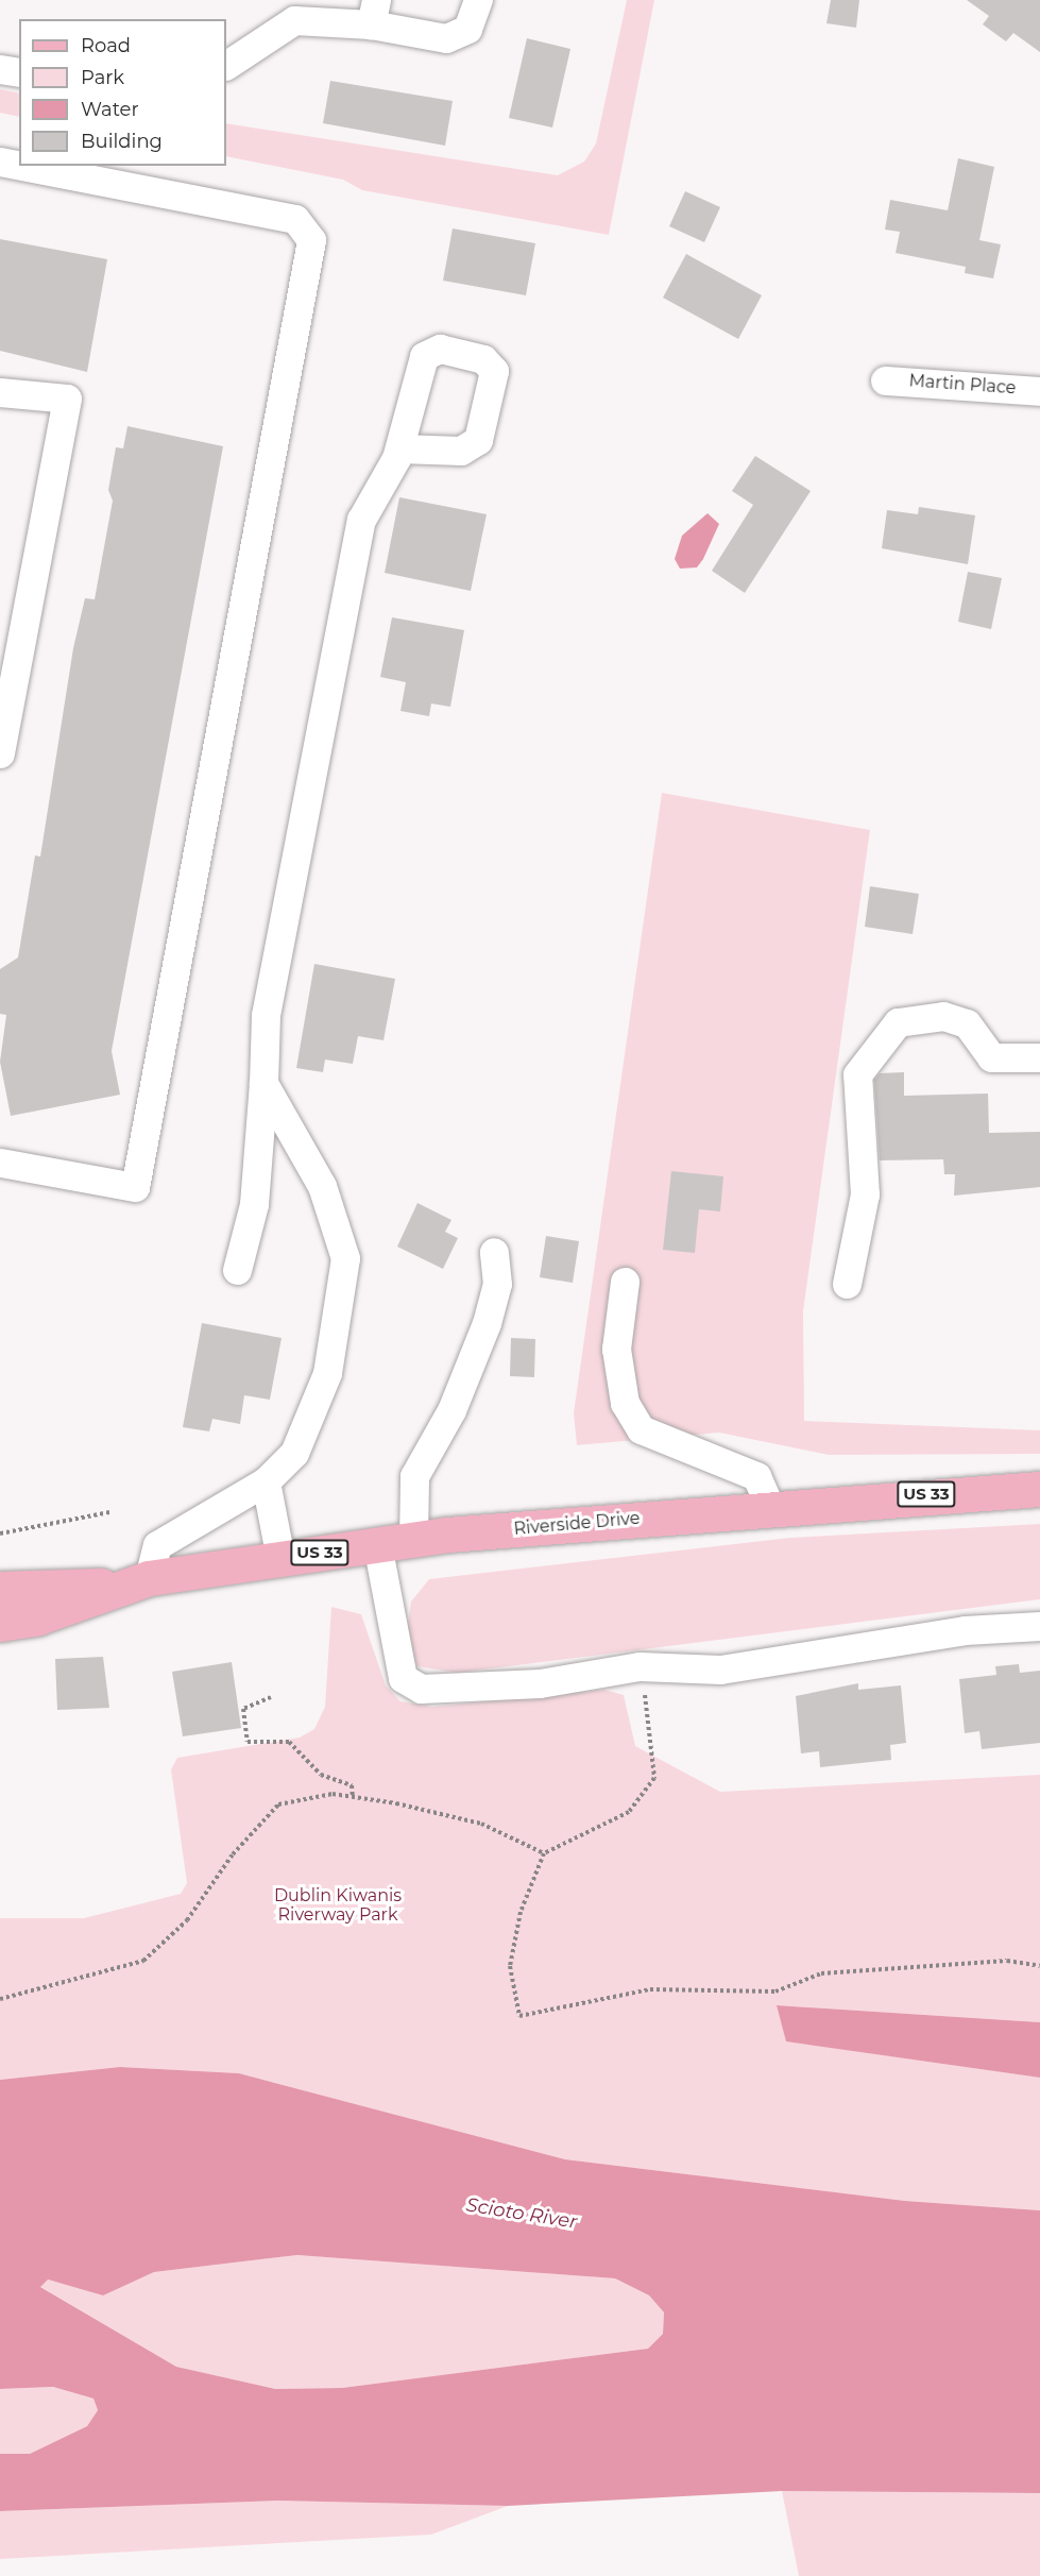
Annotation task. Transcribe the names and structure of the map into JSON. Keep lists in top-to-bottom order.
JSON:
{
  "streets": {
    "main road": ["US 33", "Riverside Drive"],
    "street": ["Martin Place"]
  },
  "water": ["Scioto River"],
  "parks": ["Dublin Kiwanis Riverway Park"],
  "legend": [
    "Road",
    "Park",
    "Water",
    "Building"
  ]
}
